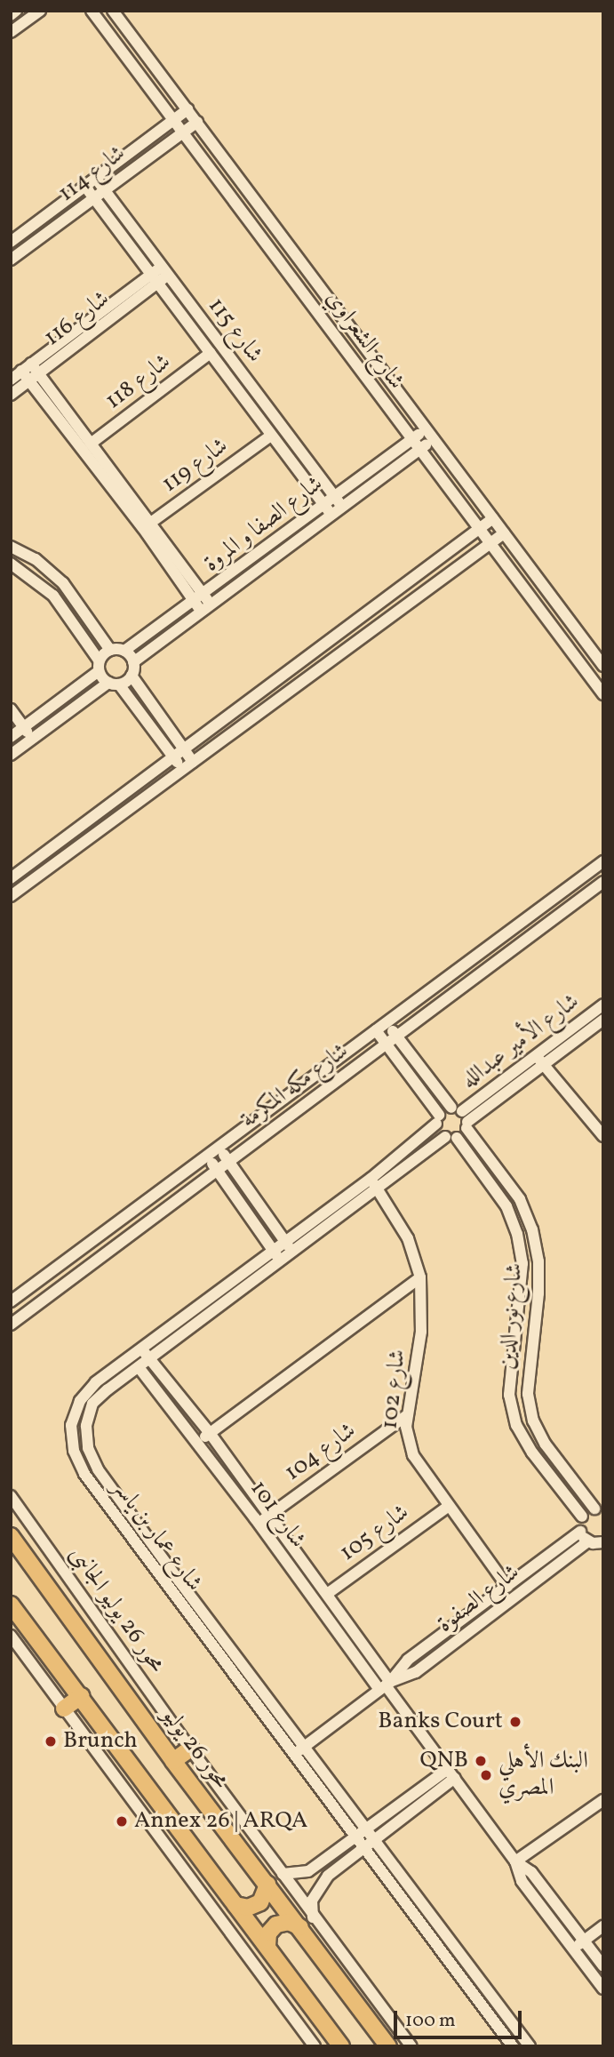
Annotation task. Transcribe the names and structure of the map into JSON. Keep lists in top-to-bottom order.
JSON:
{
  "streets": {
    "highway": ["محور 26 يوليو"],
    "street": [
      "شارع 114",
      "شارع 116",
      "شارع 115",
      "شارع الشعراوي",
      "شارع 118",
      "شارع 119",
      "شارع الصفا و المروة",
      "شارع الأمير عبدالله",
      "شارع مكه المكرمة",
      "شارع نور الدين",
      "شارع 102",
      "شارع 104",
      "شارع 101",
      "شارع 105",
      "شارع عمار بن ياسر",
      "شارع الصفوة",
      "محور 26 يوليو الجانبى"
    ]
  },
  "crossings": [
    ["شارع 114", "شارع 115"],
    ["شارع 114", "شارع الشعراوي"],
    ["شارع 116", "شارع 115"],
    ["شارع 115", "شارع 118"],
    ["شارع 115", "شارع 119"],
    ["شارع 115", "شارع الصفا و المروة"],
    ["شارع الشعراوي", "شارع الصفا و المروة"],
    ["شارع الأمير عبدالله", "شارع نور الدين"],
    ["شارع الأمير عبدالله", "شارع عمار بن ياسر"],
    ["شارع مكه المكرمة", "شارع نور الدين"],
    ["شارع نور الدين", "شارع عمار بن ياسر"],
    ["شارع 102", "شارع 104"],
    ["شارع 102", "شارع 105"],
    ["شارع 102", "شارع عمار بن ياسر"],
    ["شارع 102", "شارع الصفوة"],
    ["شارع 104", "شارع 101"],
    ["شارع 101", "شارع 105"],
    ["شارع 101", "شارع عمار بن ياسر"],
    ["شارع 101", "شارع الصفوة"],
    ["شارع عمار بن ياسر", "شارع الصفوة"]
  ],
  "places": [
    "Banks Court",
    "Brunch",
    "QNB",
    "البنك الأهلي المصري",
    "Annex 26 | ARQA"
  ],
  "scale_bar": "100 m"
}
